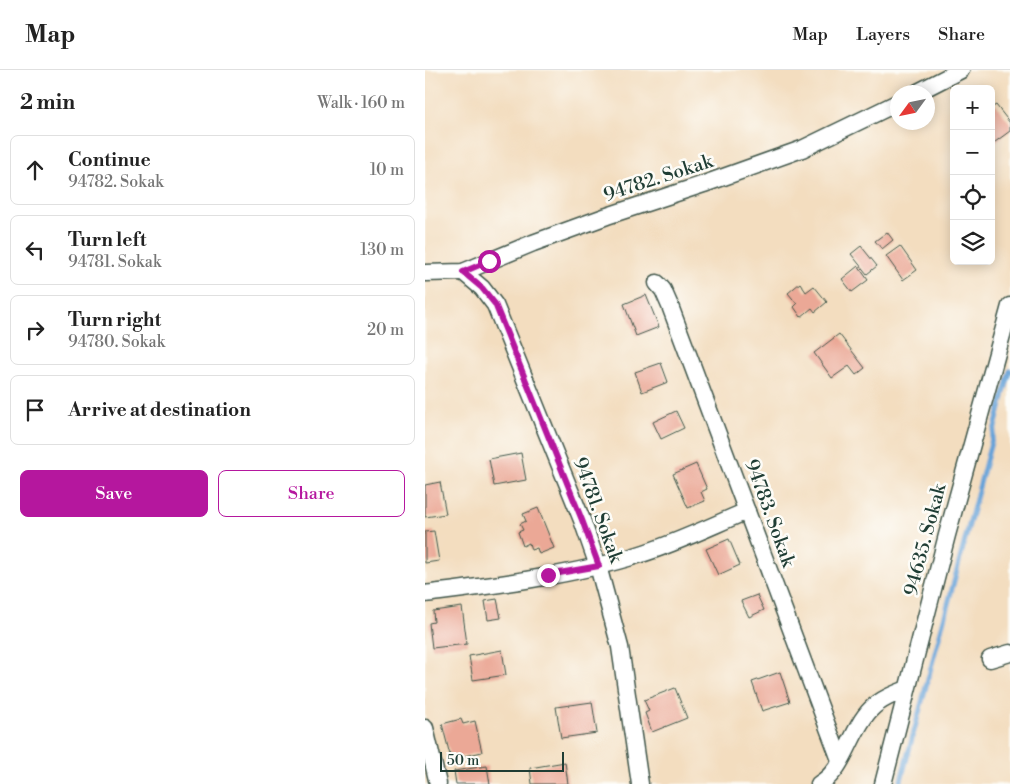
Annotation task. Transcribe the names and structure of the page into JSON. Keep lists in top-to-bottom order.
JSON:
{
  "streets": {
    "street": [
      "94782. Sokak",
      "94781. Sokak",
      "94783. Sokak",
      "94635. Sokak"
    ]
  },
  "crossings": [
    ["94782. Sokak", "94781. Sokak"]
  ],
  "scale_bar": "50 m",
  "north": "bottom left",
  "page": {
    "header": "Map",
    "nav": ["Map", "Layers", "Share"],
    "heading": ["2 min", "Walk · 160 m"],
    "map_buttons": ["+", "−"],
    "list": [
      ["Continue", "94782. Sokak", "10 m"],
      ["Turn left", "94781. Sokak", "130 m"],
      ["Turn right", "94780. Sokak", "20 m"],
      "Arrive at destination"
    ],
    "buttons": ["Save", "Share"],
    "scale": "50 m"
  }
}
